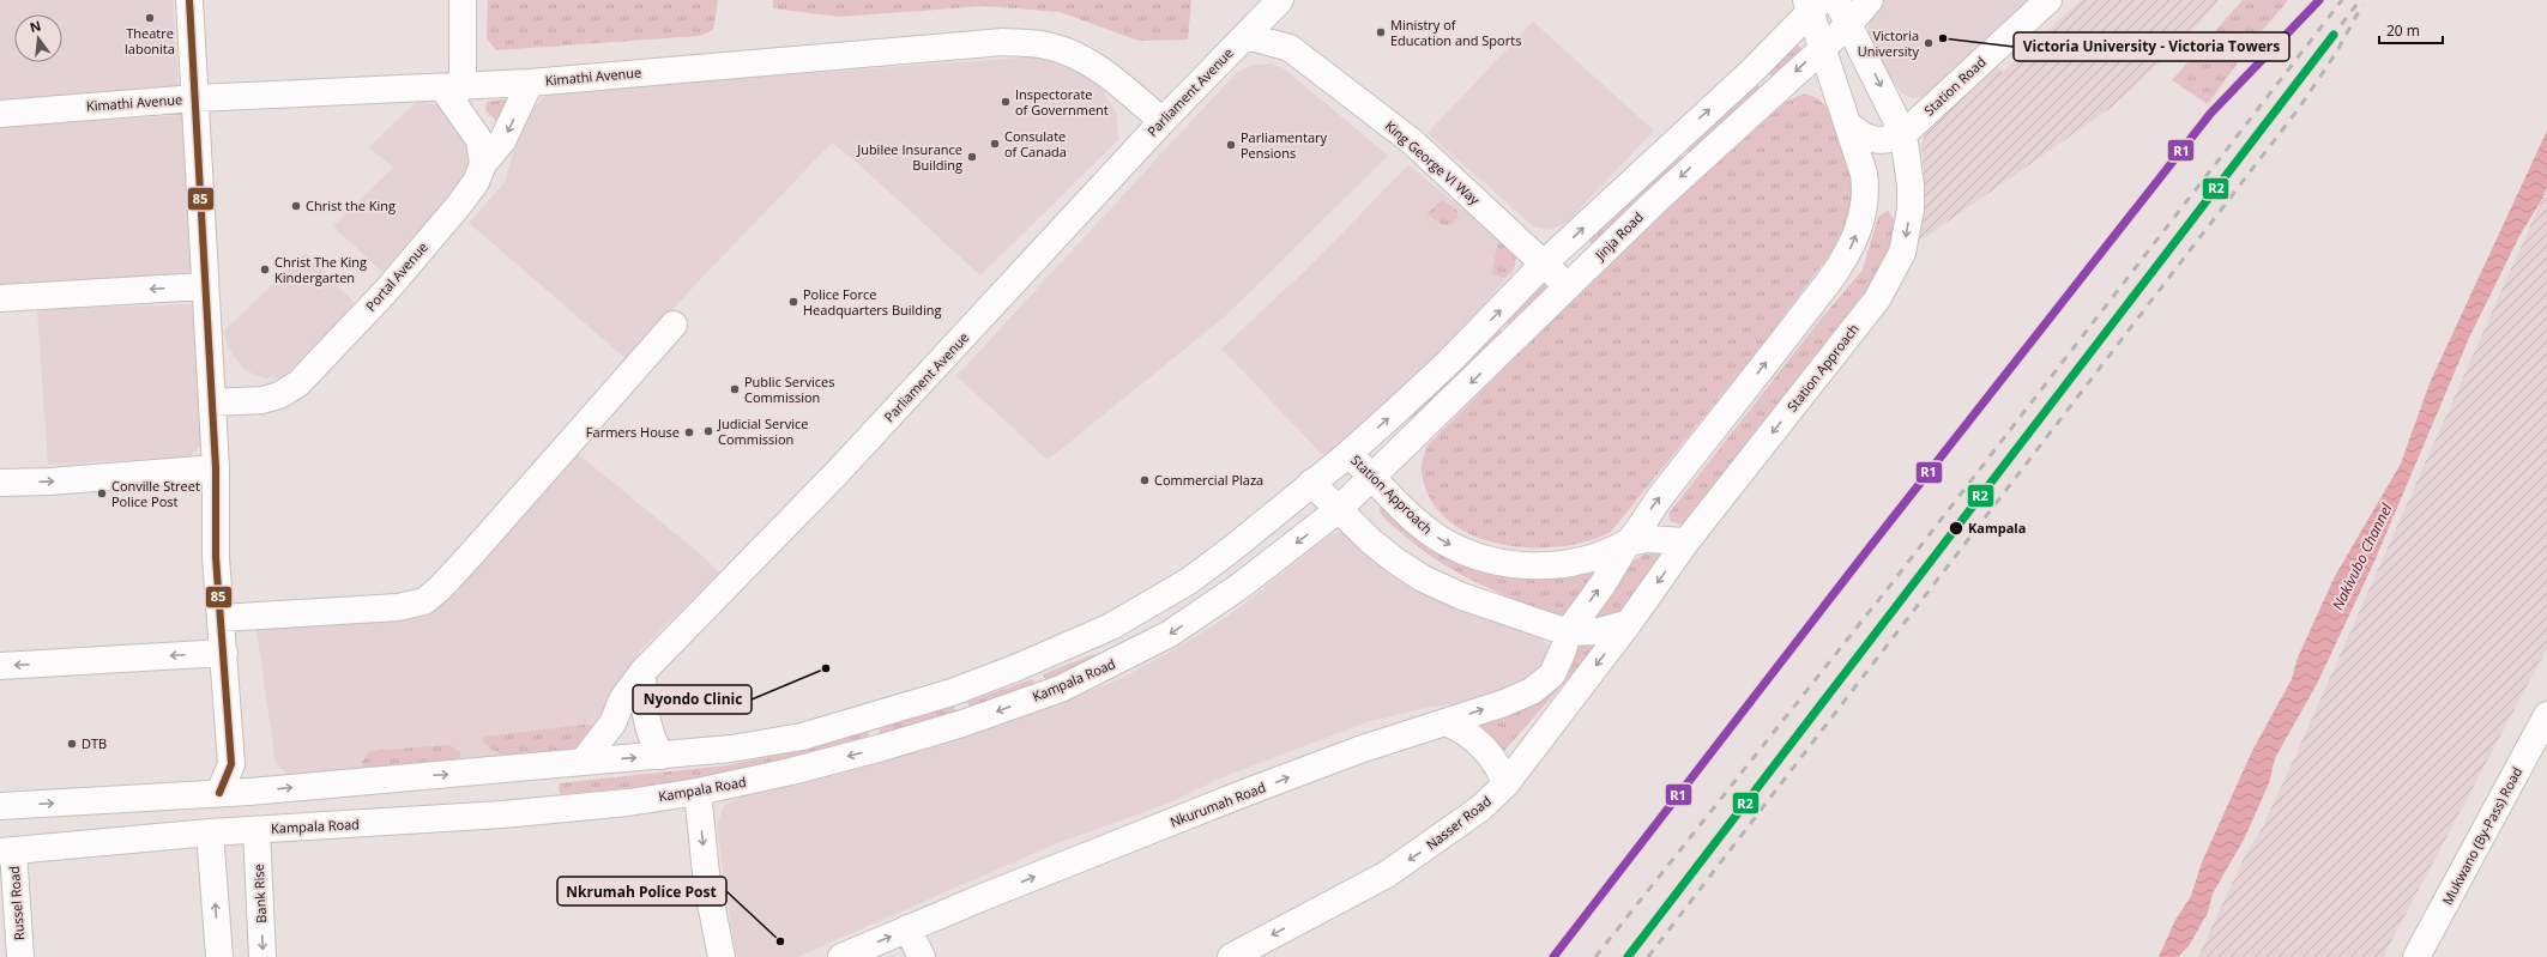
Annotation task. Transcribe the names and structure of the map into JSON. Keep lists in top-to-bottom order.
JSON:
{
  "streets": {
    "main road": [
      "Kimathi Avenue",
      "Station Road",
      "Parliament Avenue",
      "King George VI Way",
      "Jinja Road",
      "Portal Avenue",
      "Station Approach",
      "Kampala Road",
      "Nkurumah Road",
      "Nasser Road",
      "Mukwano (By-Pass) Road",
      "Bank Rise",
      "Russel Road"
    ]
  },
  "crossings": [
    ["Kimathi Avenue", "Parliament Avenue"],
    ["Kimathi Avenue", "Portal Avenue"],
    ["Station Road", "Station Approach"],
    ["Parliament Avenue", "King George VI Way"],
    ["King George VI Way", "Jinja Road"],
    ["Jinja Road", "Station Approach"],
    ["Jinja Road", "Kampala Road"],
    ["Station Approach", "Kampala Road"],
    ["Station Approach", "Nasser Road"],
    ["Kampala Road", "Bank Rise"],
    ["Kampala Road", "Russel Road"]
  ],
  "one_way": ["Nasser Road"],
  "water": ["Nakivubo Channel"],
  "places": [
    "Theatre labonita",
    "Ministry of Education and Sports",
    "Victoria University - Victoria Towers",
    "Victoria University",
    "Inspectorate of Government",
    "Consulate of Canada",
    "Parliamentary Pensions",
    "Jubilee Insurance Building",
    "Christ the King",
    "Christ The King Kindergarten",
    "Police Force Headquarters Building",
    "Public Services Commission",
    "Judicial Service Commission",
    "Farmers House",
    "Commercial Plaza",
    "Conville Street Police Post",
    "Kampala",
    "Nyondo Clinic",
    "DTB",
    "Nkrumah Police Post"
  ],
  "lines": ["transit line R1", "transit line 85", "transit line R2"],
  "scale_bar": "20 m",
  "north": "top"
}
